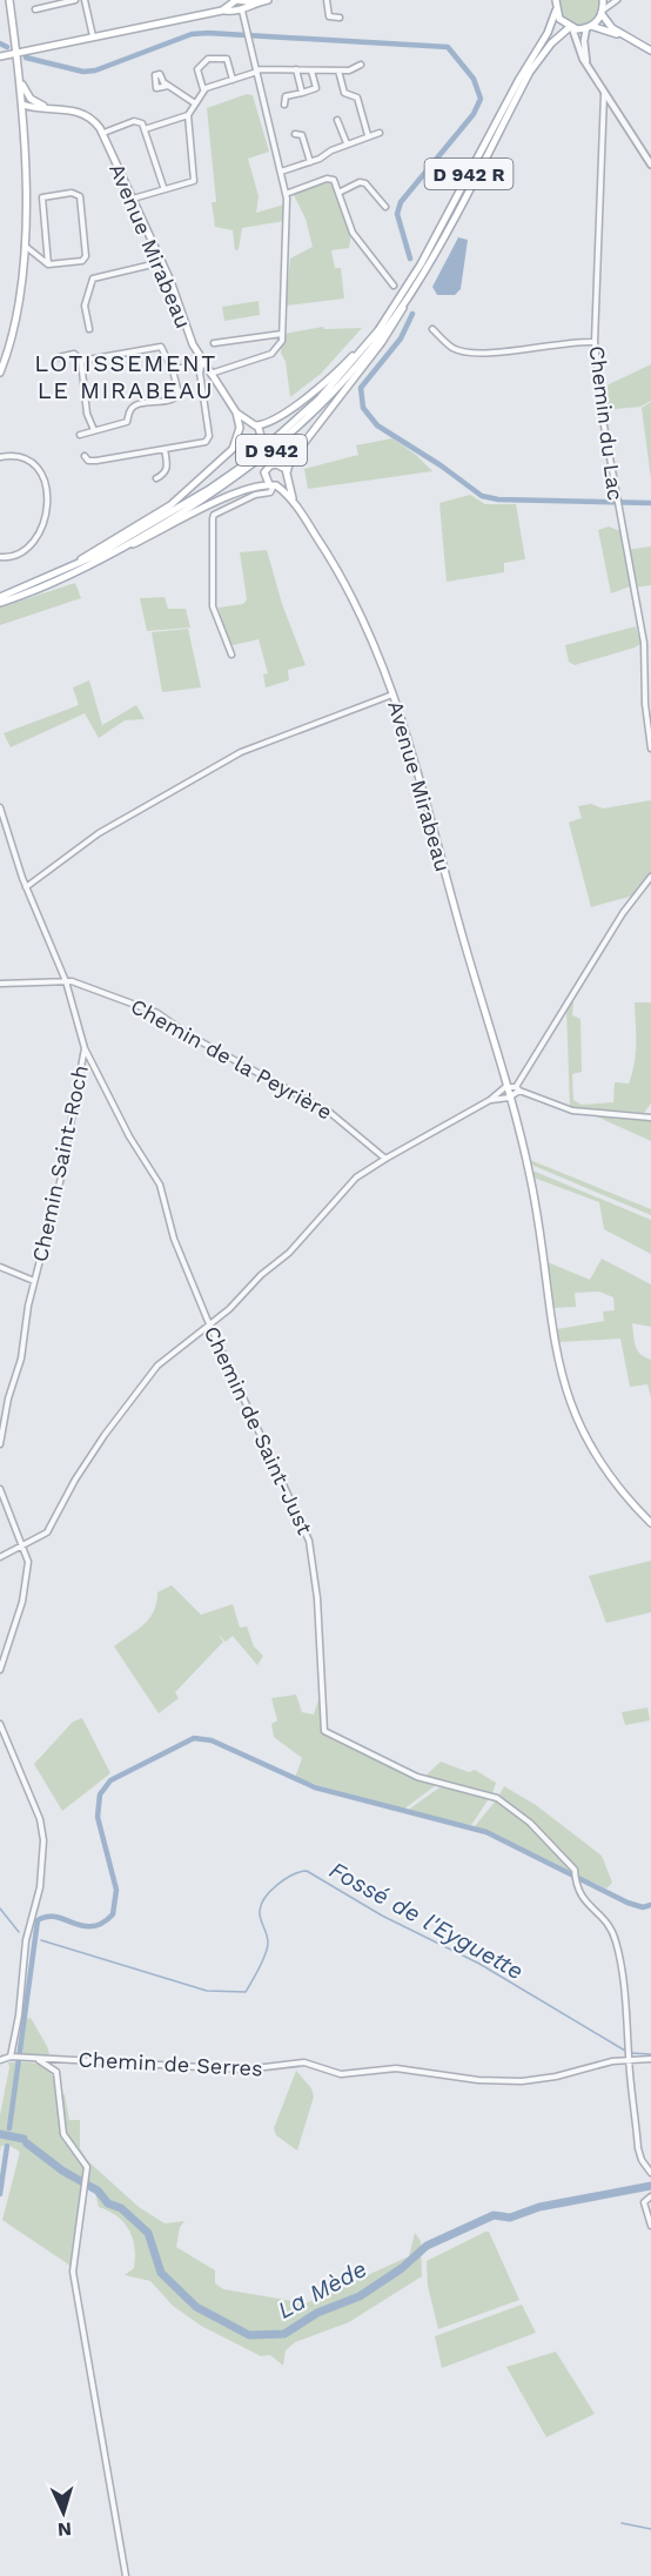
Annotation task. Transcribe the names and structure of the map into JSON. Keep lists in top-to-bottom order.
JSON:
{
  "streets": {
    "main road": ["D 942 R", "Avenue Mirabeau", "D 942"],
    "street": [
      "Chemin du Lac",
      "Chemin de la Peyrière",
      "Chemin Saint-Roch",
      "Chemin de Saint-Just",
      "Chemin de Serres"
    ]
  },
  "crossings": [
    ["Chemin de la Peyrière", "Chemin Saint-Roch"],
    ["Chemin Saint-Roch", "Chemin de Saint-Just"],
    ["Chemin de Saint-Just", "Chemin de Serres"]
  ],
  "districts": ["LOTISSEMENT LE MIRABEAU"],
  "water": ["Fossé de l'Eyguette", "La Mède"],
  "north": "bottom"
}
